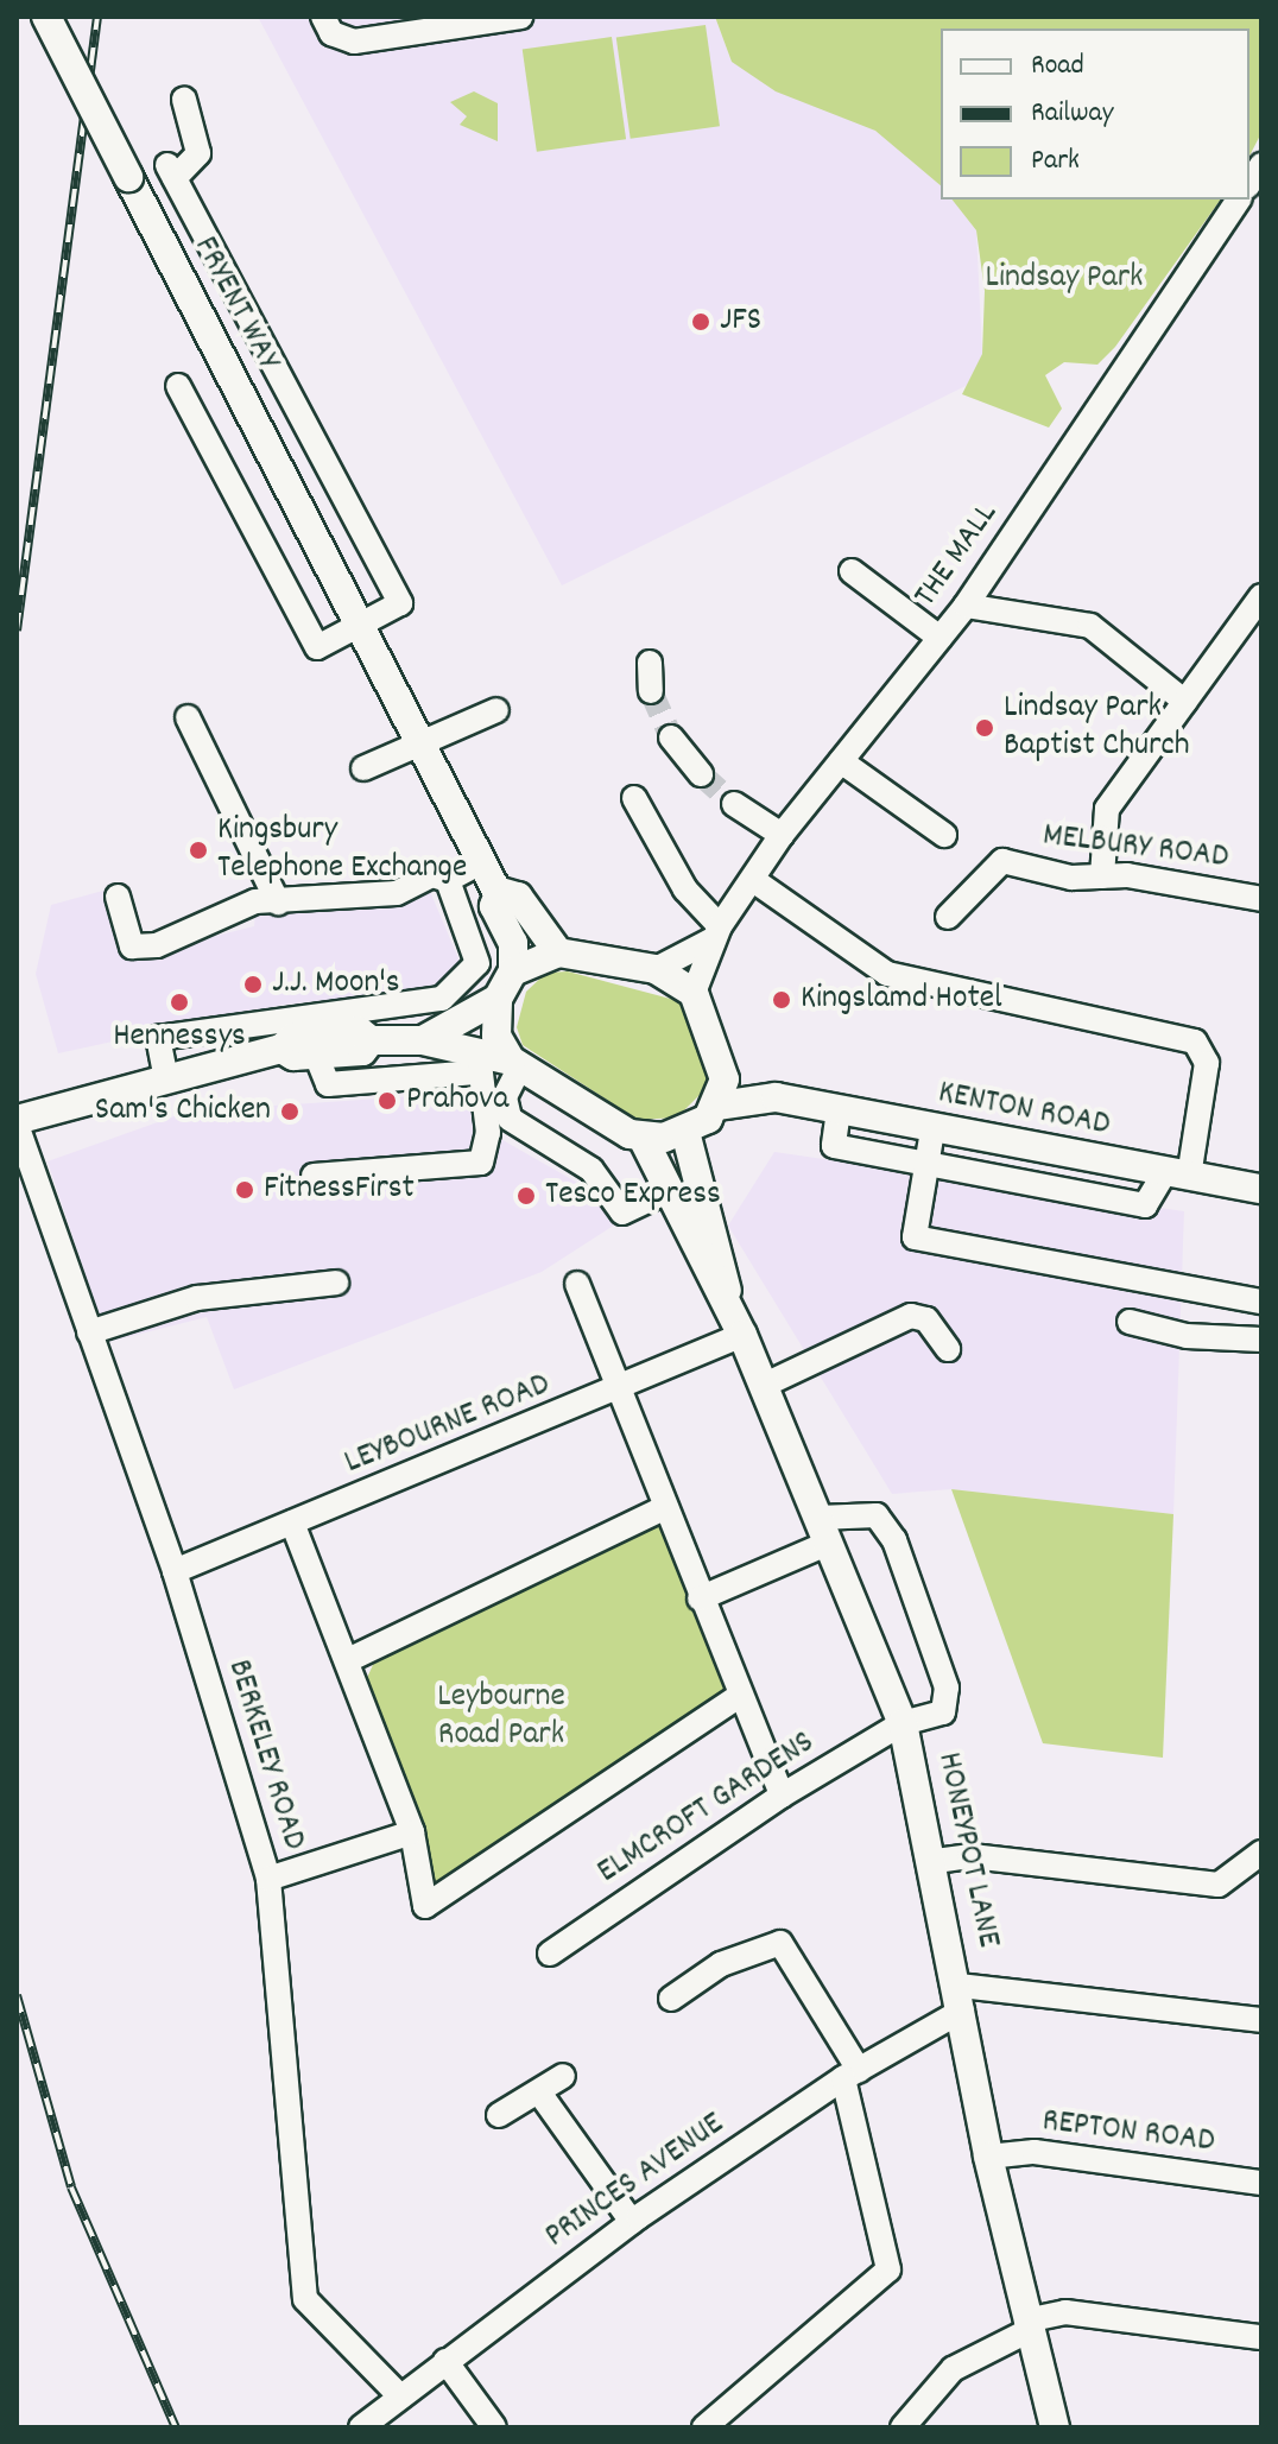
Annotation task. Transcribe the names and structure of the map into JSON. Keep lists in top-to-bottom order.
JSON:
{
  "streets": {
    "main road": ["FRYENT WAY", "KENTON ROAD", "HONEYPOT LANE"],
    "street": [
      "THE MALL",
      "MELBURY ROAD",
      "LEYBOURNE ROAD",
      "BERKELEY ROAD",
      "ELMCROFT GARDENS",
      "REPTON ROAD",
      "PRINCES AVENUE"
    ]
  },
  "crossings": [
    ["FRYENT WAY", "THE MALL"],
    ["FRYENT WAY", "KENTON ROAD"],
    ["FRYENT WAY", "HONEYPOT LANE"],
    ["THE MALL", "KENTON ROAD"],
    ["THE MALL", "HONEYPOT LANE"],
    ["KENTON ROAD", "HONEYPOT LANE"],
    ["LEYBOURNE ROAD", "BERKELEY ROAD"],
    ["LEYBOURNE ROAD", "HONEYPOT LANE"],
    ["BERKELEY ROAD", "PRINCES AVENUE"],
    ["ELMCROFT GARDENS", "HONEYPOT LANE"],
    ["HONEYPOT LANE", "REPTON ROAD"],
    ["HONEYPOT LANE", "PRINCES AVENUE"]
  ],
  "parks": ["Lindsay Park", "Leybourne Road Park"],
  "places": [
    "JFS",
    "Lindsay Park Baptist Church",
    "Kingsbury Telephone Exchange",
    "J.J. Moon's",
    "Kingslamd Hotel",
    "Hennessys",
    "Prahova",
    "Sam's Chicken",
    "FitnessFirst",
    "Tesco Express"
  ],
  "legend": ["Road", "Railway", "Park"]
}
